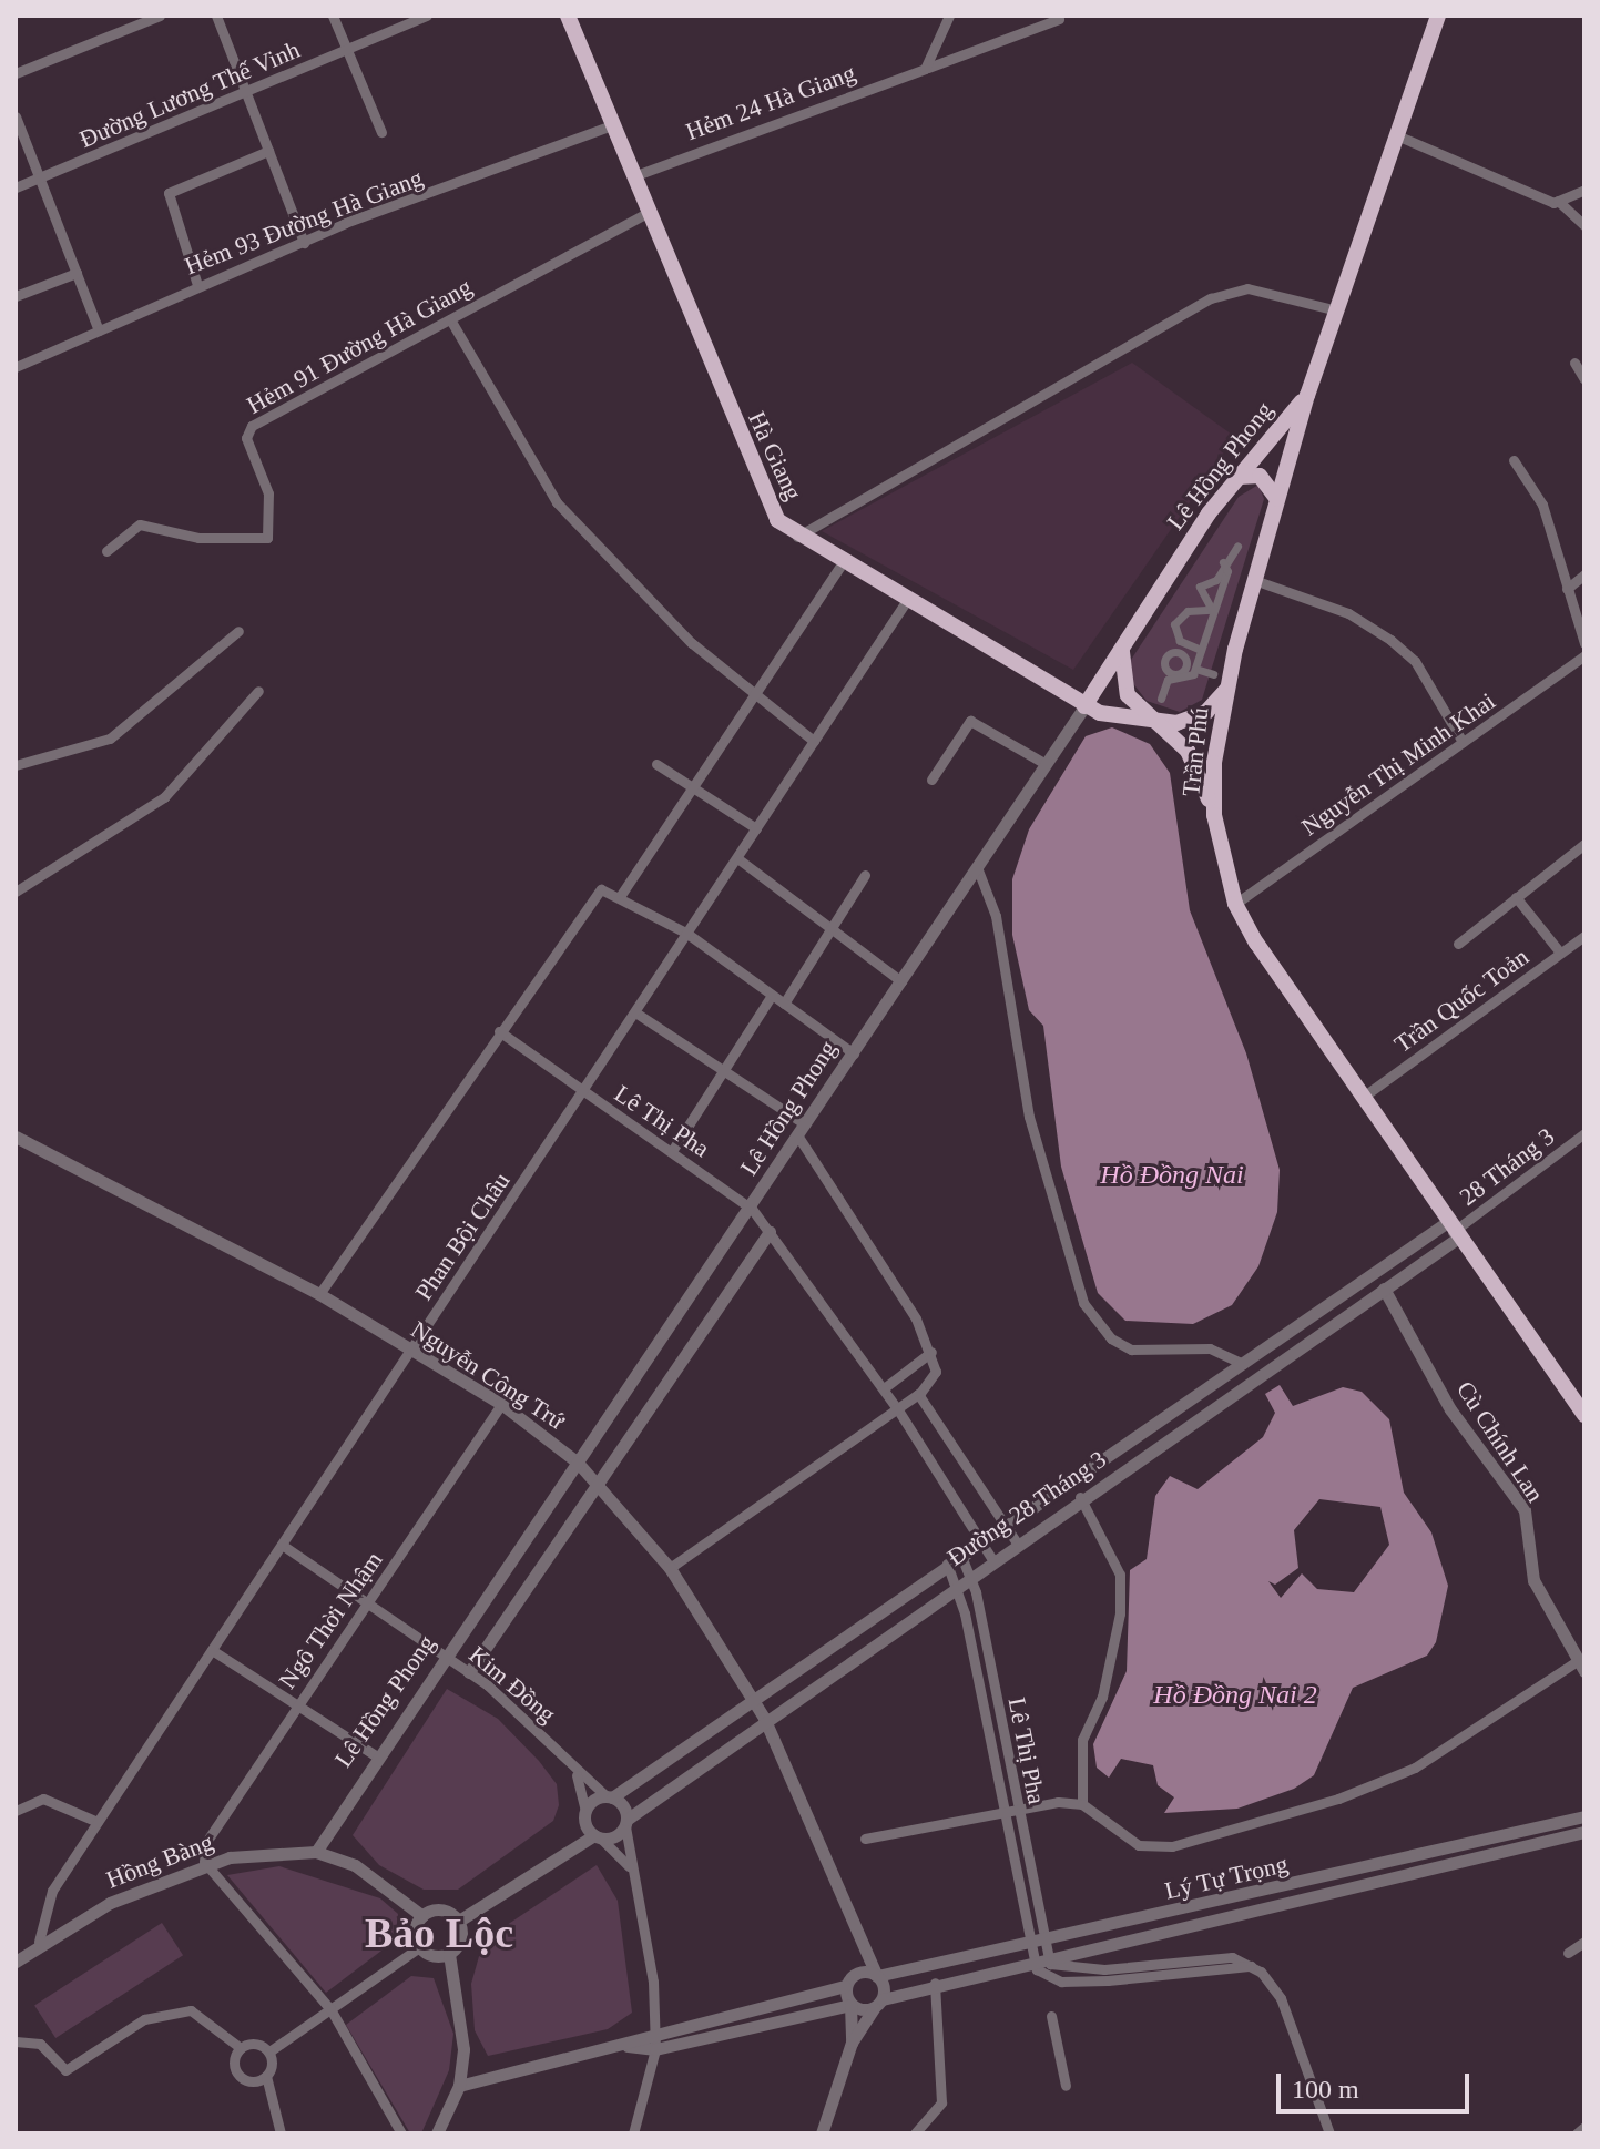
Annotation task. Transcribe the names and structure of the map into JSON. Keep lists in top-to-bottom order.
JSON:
{
  "streets": {
    "highway": ["Hà Giang", "Lê Hồng Phong", "Trần Phú"],
    "street": [
      "Đường Lương Thế Vinh",
      "Hẻm 24 Hà Giang",
      "Hẻm 93 Đường Hà Giang",
      "Hẻm 91 Đường Hà Giang",
      "Nguyễn Thị Minh Khai",
      "Trần Quốc Toản",
      "Lê Thị Pha",
      "28 Tháng 3",
      "Phan Bội Châu",
      "Nguyễn Công Trứ",
      "Cù Chính Lan",
      "Đường 28 Tháng 3",
      "Ngô Thời Nhậm",
      "Kim Đồng",
      "Hồng Bàng",
      "Lý Tự Trọng"
    ]
  },
  "crossings": [
    ["Hẻm 24 Hà Giang", "Hà Giang"],
    ["Hẻm 93 Đường Hà Giang", "Hà Giang"],
    ["Hẻm 91 Đường Hà Giang", "Hà Giang"],
    ["Hà Giang", "Lê Hồng Phong"],
    ["Hà Giang", "Trần Phú"],
    ["Hà Giang", "Phan Bội Châu"],
    ["Lê Hồng Phong", "Trần Phú"],
    ["Lê Hồng Phong", "Lê Thị Pha"],
    ["Lê Hồng Phong", "Nguyễn Công Trứ"],
    ["Lê Hồng Phong", "Kim Đồng"],
    ["Lê Hồng Phong", "Hồng Bàng"],
    ["Trần Phú", "Nguyễn Thị Minh Khai"],
    ["Trần Phú", "Trần Quốc Toản"],
    ["Trần Phú", "28 Tháng 3"],
    ["Trần Phú", "Đường 28 Tháng 3"],
    ["Lê Thị Pha", "Phan Bội Châu"],
    ["Lê Thị Pha", "Đường 28 Tháng 3"],
    ["Lê Thị Pha", "Lý Tự Trọng"],
    ["28 Tháng 3", "Đường 28 Tháng 3"],
    ["Phan Bội Châu", "Nguyễn Công Trứ"],
    ["Phan Bội Châu", "Kim Đồng"],
    ["Phan Bội Châu", "Hồng Bàng"],
    ["Nguyễn Công Trứ", "Đường 28 Tháng 3"],
    ["Nguyễn Công Trứ", "Ngô Thời Nhậm"],
    ["Nguyễn Công Trứ", "Lý Tự Trọng"],
    ["Cù Chính Lan", "Đường 28 Tháng 3"],
    ["Đường 28 Tháng 3", "Kim Đồng"],
    ["Ngô Thời Nhậm", "Kim Đồng"],
    ["Ngô Thời Nhậm", "Hồng Bàng"]
  ],
  "districts": ["Bảo Lộc"],
  "water": ["Hồ Đồng Nai", "Hồ Đồng Nai 2"],
  "scale_bar": "100 m"
}
